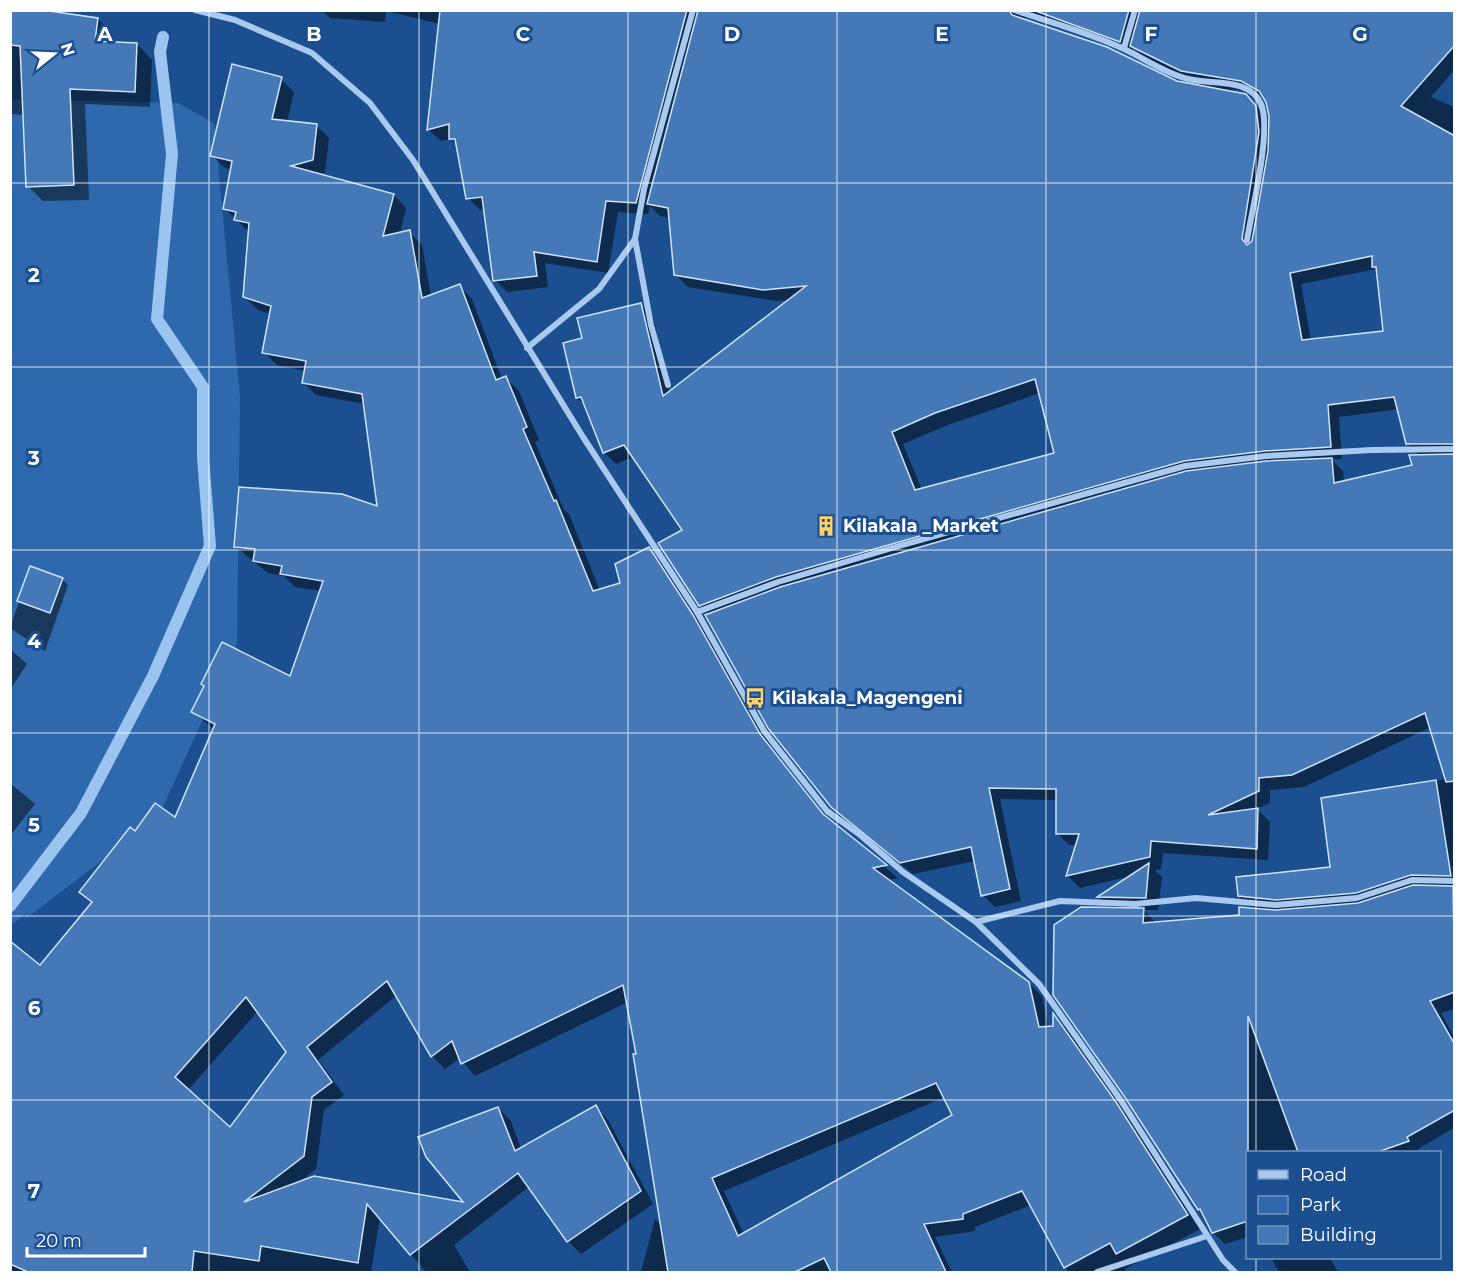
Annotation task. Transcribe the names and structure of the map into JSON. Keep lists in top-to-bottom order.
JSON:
{
  "places": {
    "building": ["Kilakala _Market"],
    "bus stop": ["Kilakala_Magengeni"]
  },
  "legend": ["Road", "Park", "Building"],
  "scale_bar": "20 m",
  "north": "right",
  "grid": {
    "columns": [
      "A",
      "B",
      "C",
      "D",
      "E",
      "F",
      "G"
    ],
    "rows": [
      "2",
      "3",
      "4",
      "5",
      "6",
      "7"
    ]
  }
}
